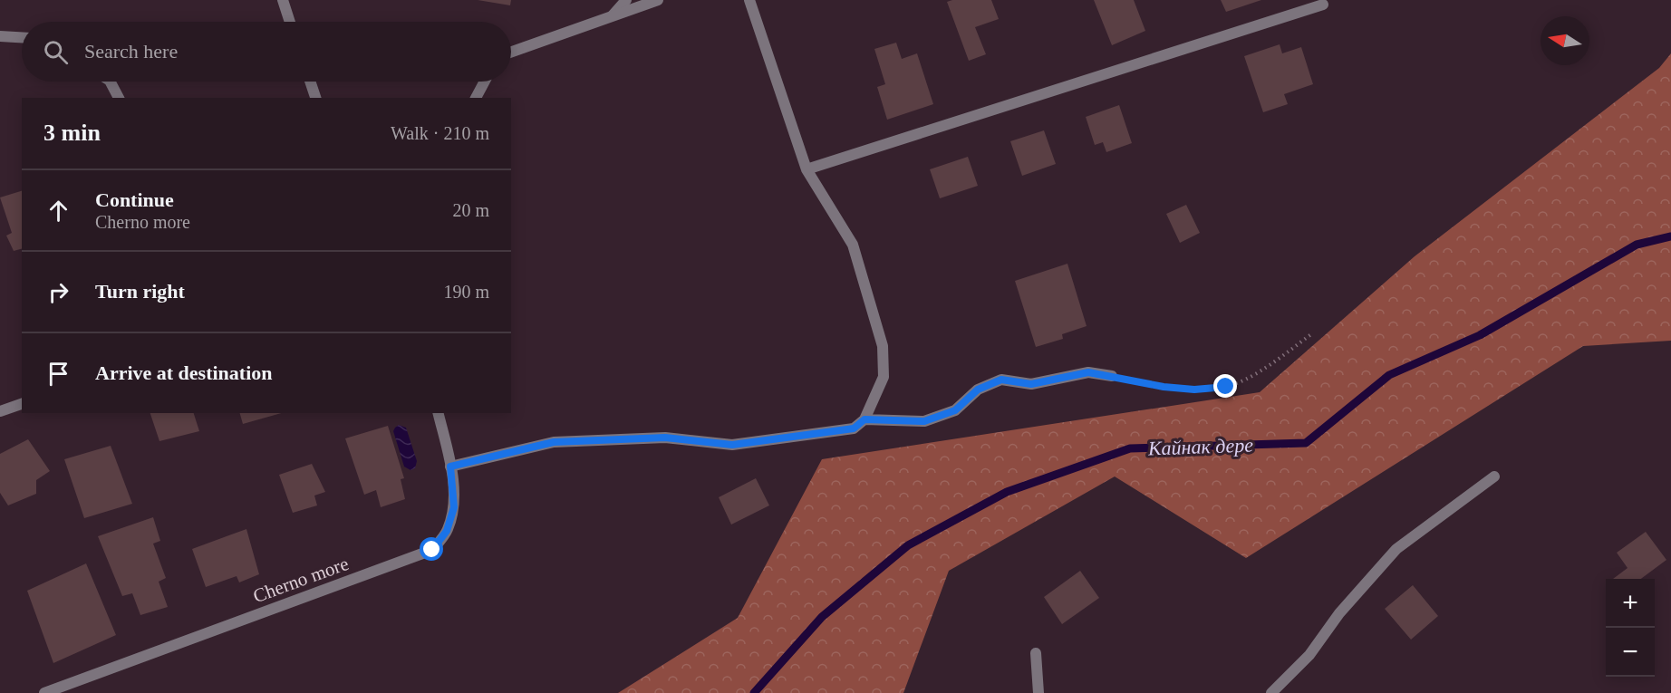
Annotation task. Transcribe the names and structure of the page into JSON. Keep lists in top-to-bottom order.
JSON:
{
  "streets": {
    "street": ["Cherno more"]
  },
  "water": ["Кайнак дере"],
  "north": "left",
  "page": {
    "search": "Search here",
    "heading": ["3 min", "Walk · 210 m"],
    "list": [
      ["Continue", "Cherno more", "20 m"],
      ["Turn right", "190 m"],
      "Arrive at destination"
    ],
    "map_buttons": ["+", "−"]
  }
}
